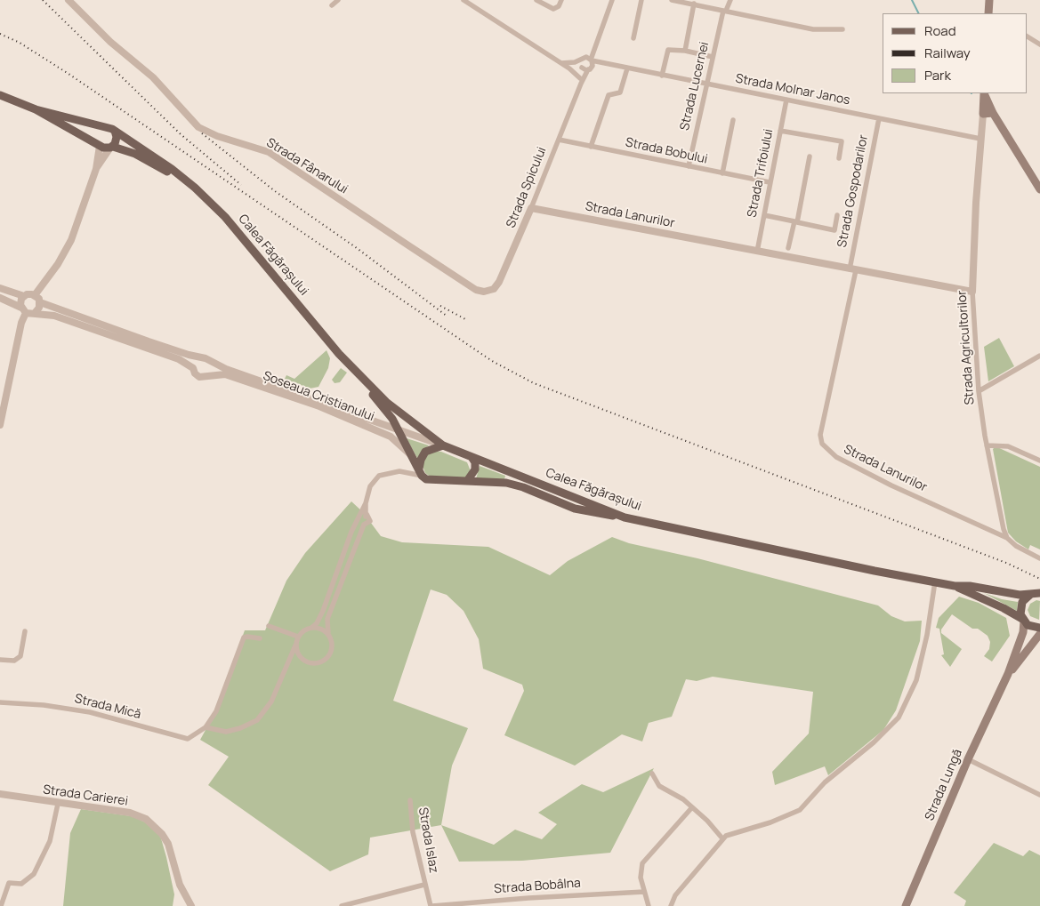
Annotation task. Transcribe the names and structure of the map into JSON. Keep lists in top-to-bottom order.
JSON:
{
  "streets": {
    "main road": ["Calea Făgărașului", "Strada Lungă"],
    "street": [
      "Strada Lucernei",
      "Strada Molnar Janos",
      "Strada Bobului",
      "Strada Fânarului",
      "Strada Trifoiului",
      "Strada Spicului",
      "Strada Gospodarilor",
      "Strada Lanurilor",
      "Strada Agricultorilor",
      "Șoseaua Cristianului",
      "Strada Mică",
      "Strada Carierei",
      "Strada Islaz",
      "Strada Bobâlna"
    ]
  },
  "crossings": [
    ["Strada Lucernei", "Strada Molnar Janos"],
    ["Strada Lucernei", "Strada Bobului"],
    ["Strada Molnar Janos", "Strada Trifoiului"],
    ["Strada Molnar Janos", "Strada Gospodarilor"],
    ["Strada Molnar Janos", "Strada Agricultorilor"],
    ["Strada Bobului", "Strada Trifoiului"],
    ["Strada Bobului", "Strada Spicului"],
    ["Strada Fânarului", "Strada Spicului"],
    ["Strada Trifoiului", "Strada Lanurilor"],
    ["Strada Spicului", "Strada Lanurilor"],
    ["Strada Gospodarilor", "Strada Lanurilor"],
    ["Strada Lanurilor", "Strada Agricultorilor"],
    ["Calea Făgărașului", "Șoseaua Cristianului"],
    ["Calea Făgărașului", "Strada Lungă"],
    ["Strada Islaz", "Strada Bobâlna"]
  ],
  "legend": ["Road", "Railway", "Park"]
}
